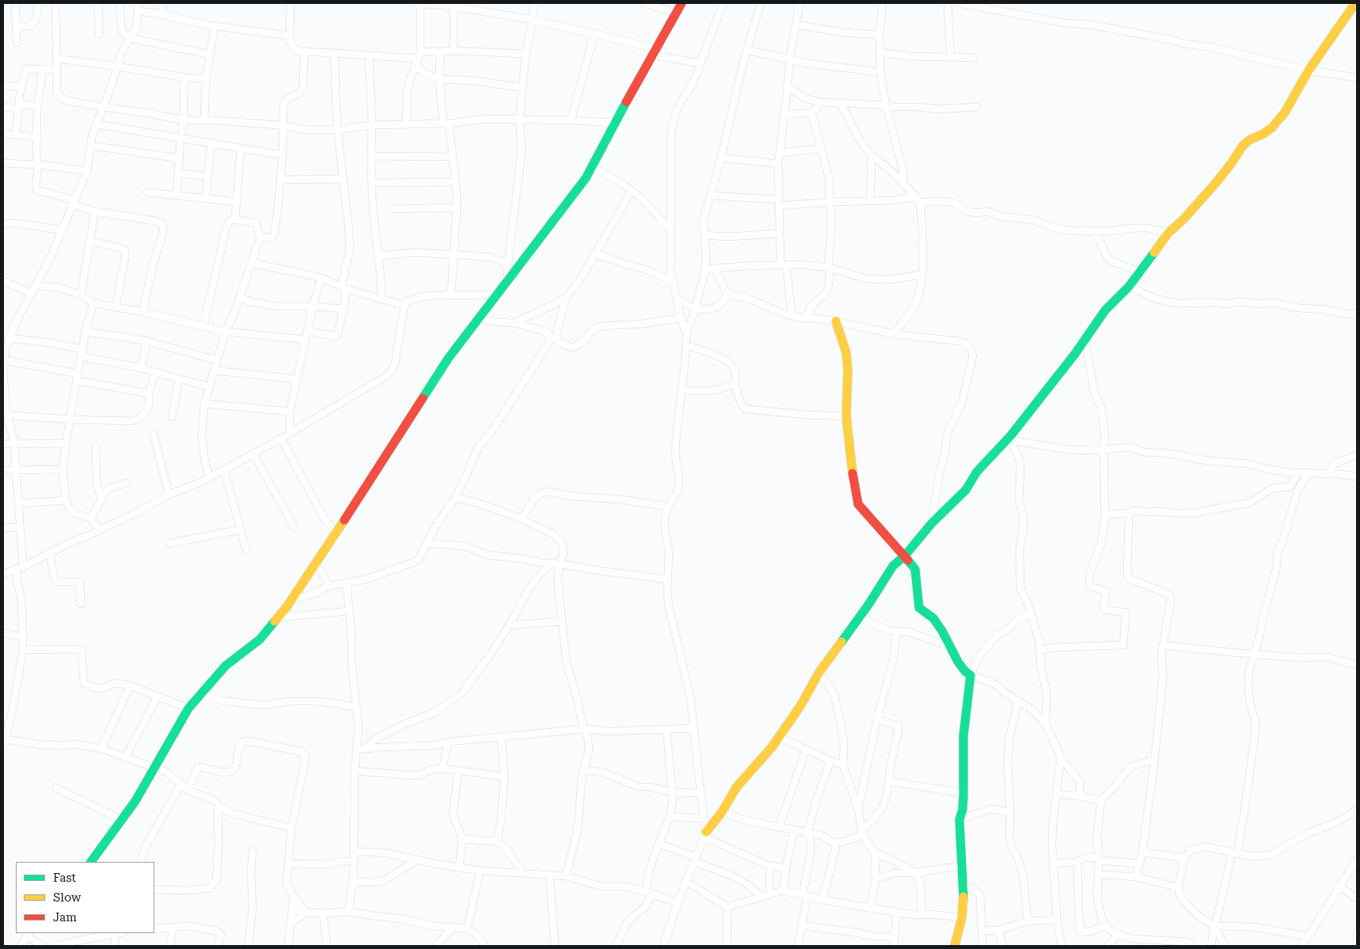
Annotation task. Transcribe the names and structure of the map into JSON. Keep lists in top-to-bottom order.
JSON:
{
  "legend": ["Fast", "Slow", "Jam"]
}
